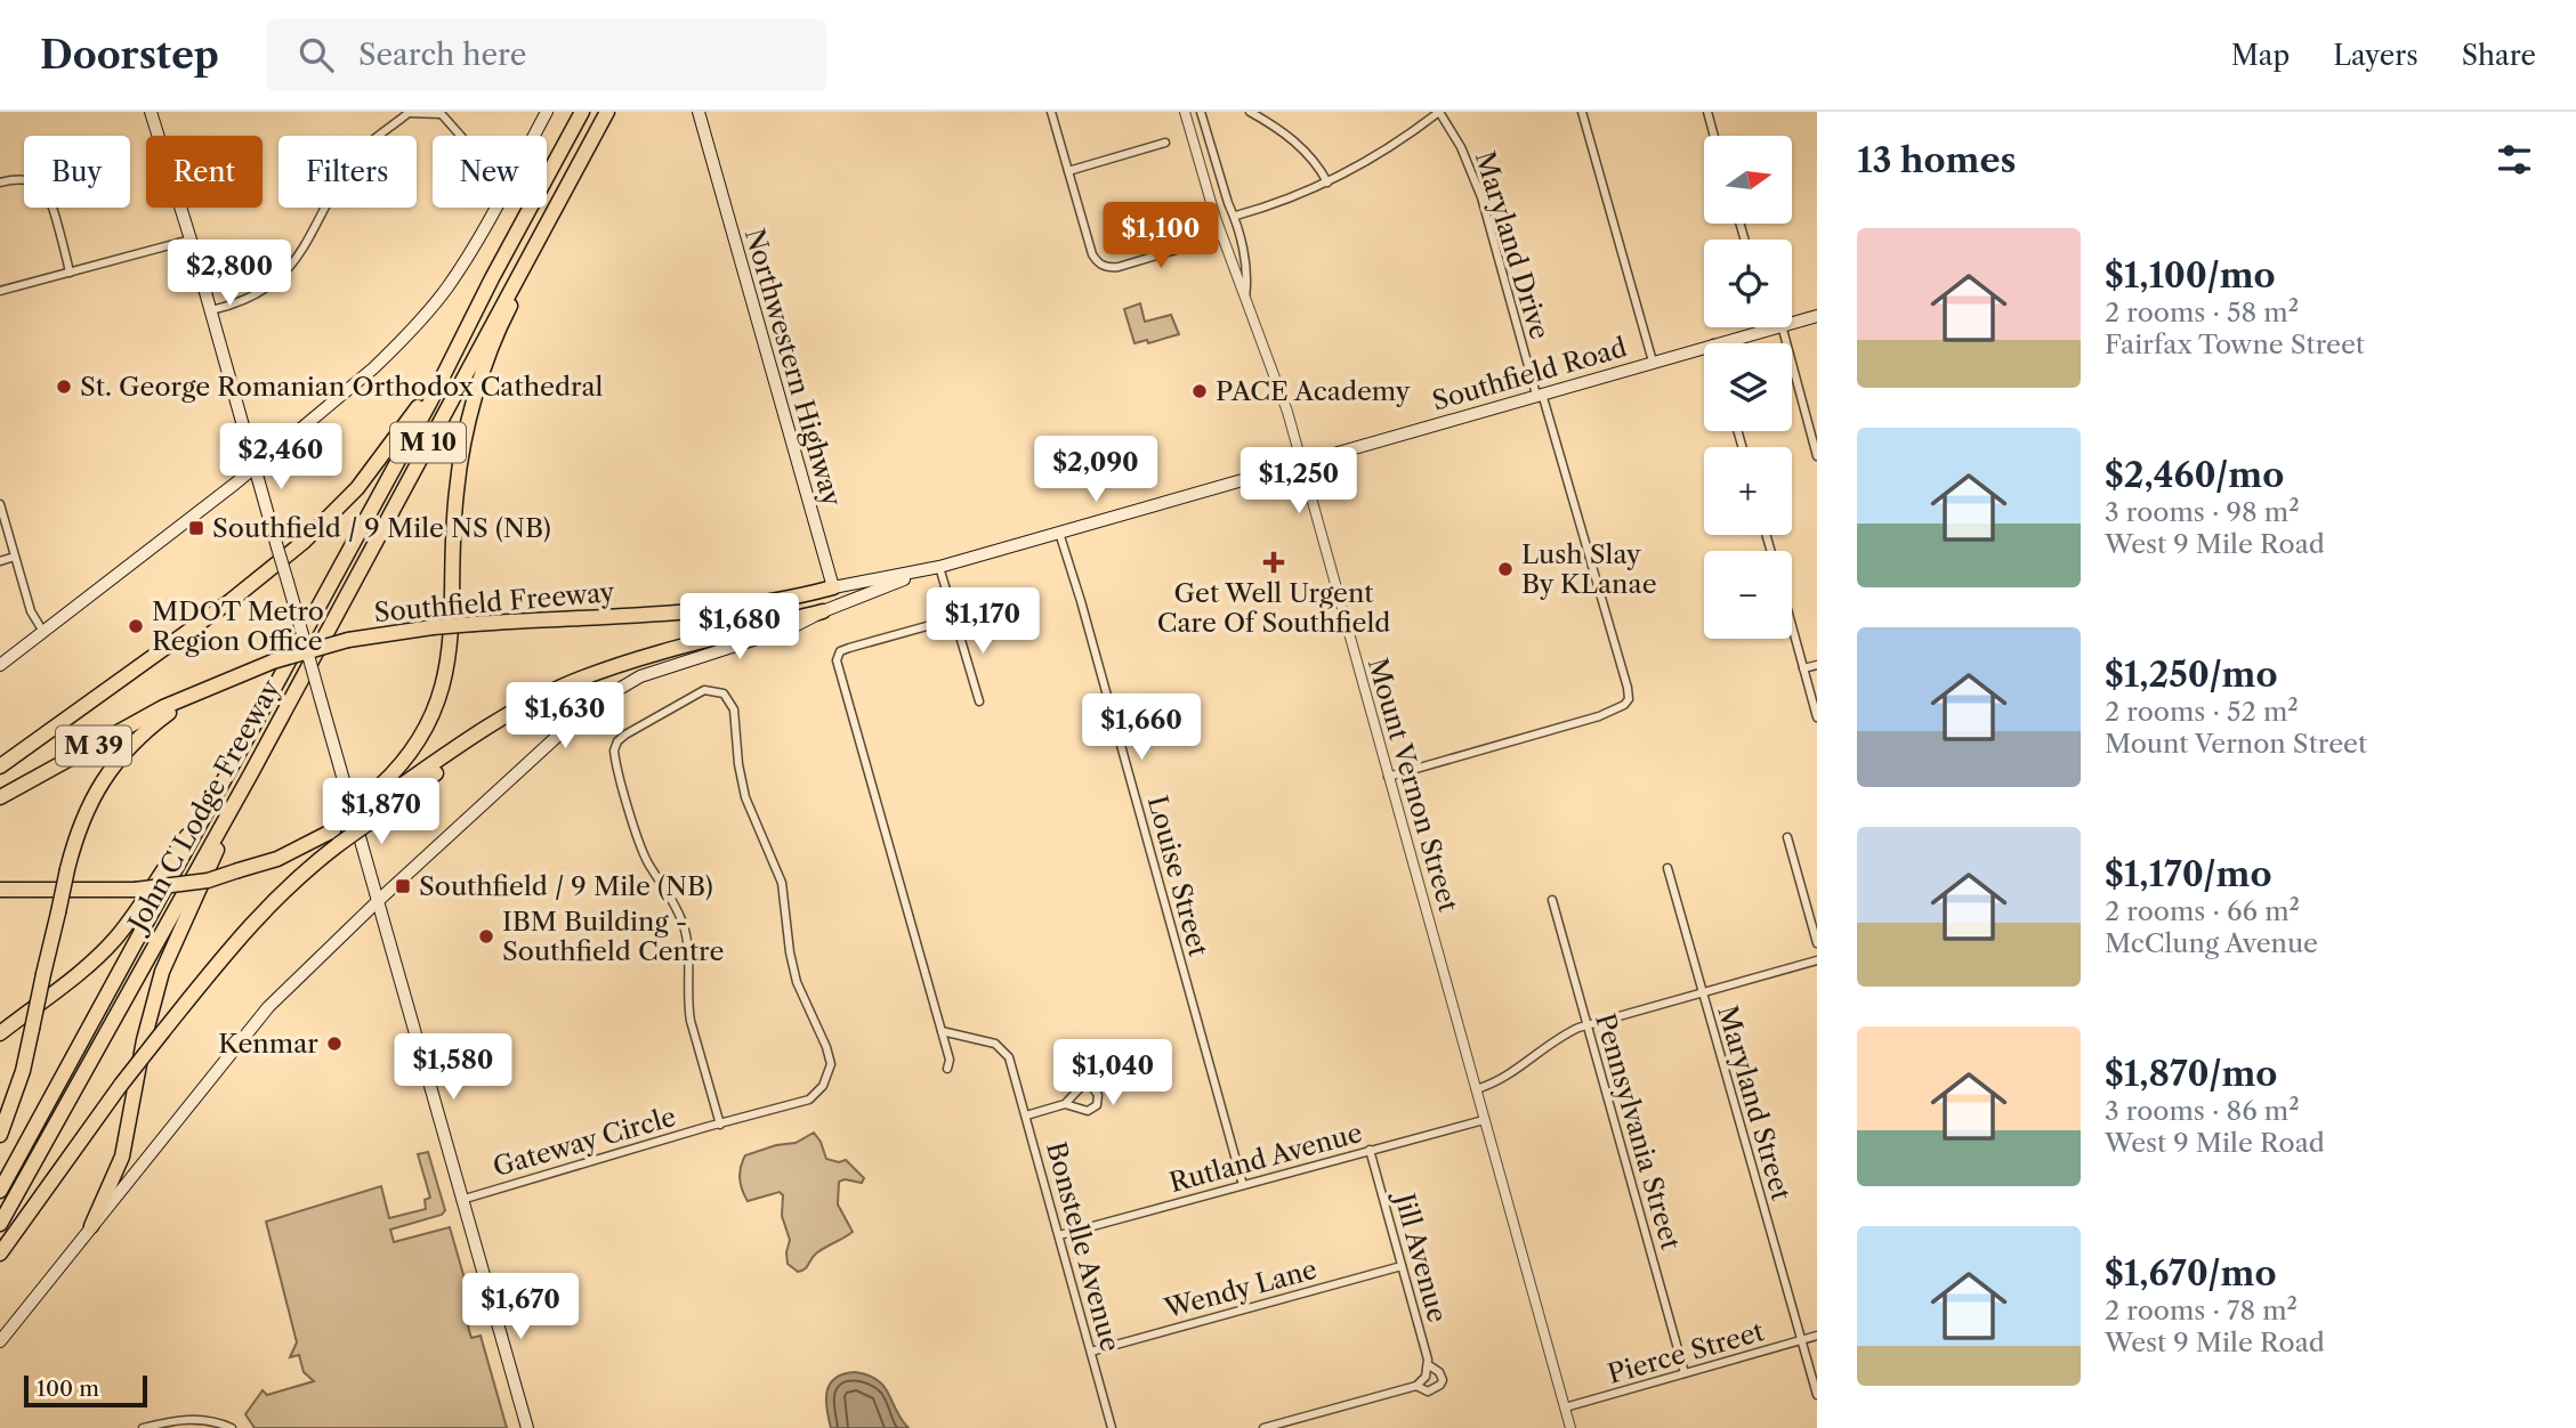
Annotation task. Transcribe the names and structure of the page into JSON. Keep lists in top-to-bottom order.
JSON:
{
  "streets": {
    "highway": [
      "M 10",
      "Southfield Freeway",
      "M 39",
      "John C Lodge Freeway"
    ],
    "main road": ["Northwestern Highway", "Southfield Road"],
    "street": [
      "Maryland Drive",
      "Mount Vernon Street",
      "Louise Street",
      "Maryland Street",
      "Pennsylvania Street",
      "Gateway Circle",
      "Rutland Avenue",
      "Bonstelle Avenue",
      "Jill Avenue",
      "Wendy Lane",
      "Pierce Street"
    ]
  },
  "crossings": [
    ["Maryland Drive", "Southfield Road"],
    ["Maryland Drive", "Mount Vernon Street"],
    ["Northwestern Highway", "Southfield Road"],
    ["Northwestern Highway", "Southfield Freeway"],
    ["Southfield Road", "Southfield Freeway"],
    ["Southfield Road", "Mount Vernon Street"],
    ["Southfield Road", "Louise Street"],
    ["Mount Vernon Street", "Rutland Avenue"],
    ["Mount Vernon Street", "Pierce Street"],
    ["Louise Street", "Rutland Avenue"],
    ["Maryland Street", "Pierce Street"],
    ["Pennsylvania Street", "Pierce Street"],
    ["Rutland Avenue", "Bonstelle Avenue"],
    ["Rutland Avenue", "Jill Avenue"],
    ["Bonstelle Avenue", "Wendy Lane"],
    ["Jill Avenue", "Wendy Lane"]
  ],
  "places": {
    "other": [
      "St. George Romanian Orthodox Cathedral",
      "PACE Academy",
      "Lush Slay By KLanae",
      "MDOT Metro Region Office",
      "IBM Building - Southfield Centre",
      "Kenmar"
    ],
    "transit": ["Southfield / 9 Mile NS (NB)", "Southfield / 9 Mile (NB)"],
    "health": ["Get Well Urgent Care Of Southfield"]
  },
  "scale_bar": "100 m",
  "north": "right",
  "page": {
    "header": "Doorstep",
    "search": "Search here",
    "nav": ["Map", "Layers", "Share"],
    "heading": "13 homes",
    "map_buttons": ["+", "−"],
    "chip": [
      "Buy",
      "Rent",
      "Filters",
      "New"
    ],
    "price": [
      "$1,100",
      "$2,800",
      "$2,460",
      "$2,090",
      "$1,250",
      "$1,170",
      "$1,680",
      "$1,630",
      "$1,660",
      "$1,870",
      "$1,580",
      "$1,040",
      "$1,670"
    ],
    "list": [
      {
        "name": "$1,100/mo",
        "note": "2 rooms · 58 m² · Fairfax Towne Street"
      },
      {
        "name": "$2,460/mo",
        "note": "3 rooms · 98 m² · West 9 Mile Road"
      },
      {
        "name": "$1,250/mo",
        "note": "2 rooms · 52 m² · Mount Vernon Street"
      },
      {
        "name": "$1,170/mo",
        "note": "2 rooms · 66 m² · McClung Avenue"
      },
      {
        "name": "$1,870/mo",
        "note": "3 rooms · 86 m² · West 9 Mile Road"
      },
      {
        "name": "$1,670/mo",
        "note": "2 rooms · 78 m² · West 9 Mile Road"
      }
    ],
    "scale": "100 m"
  }
}
